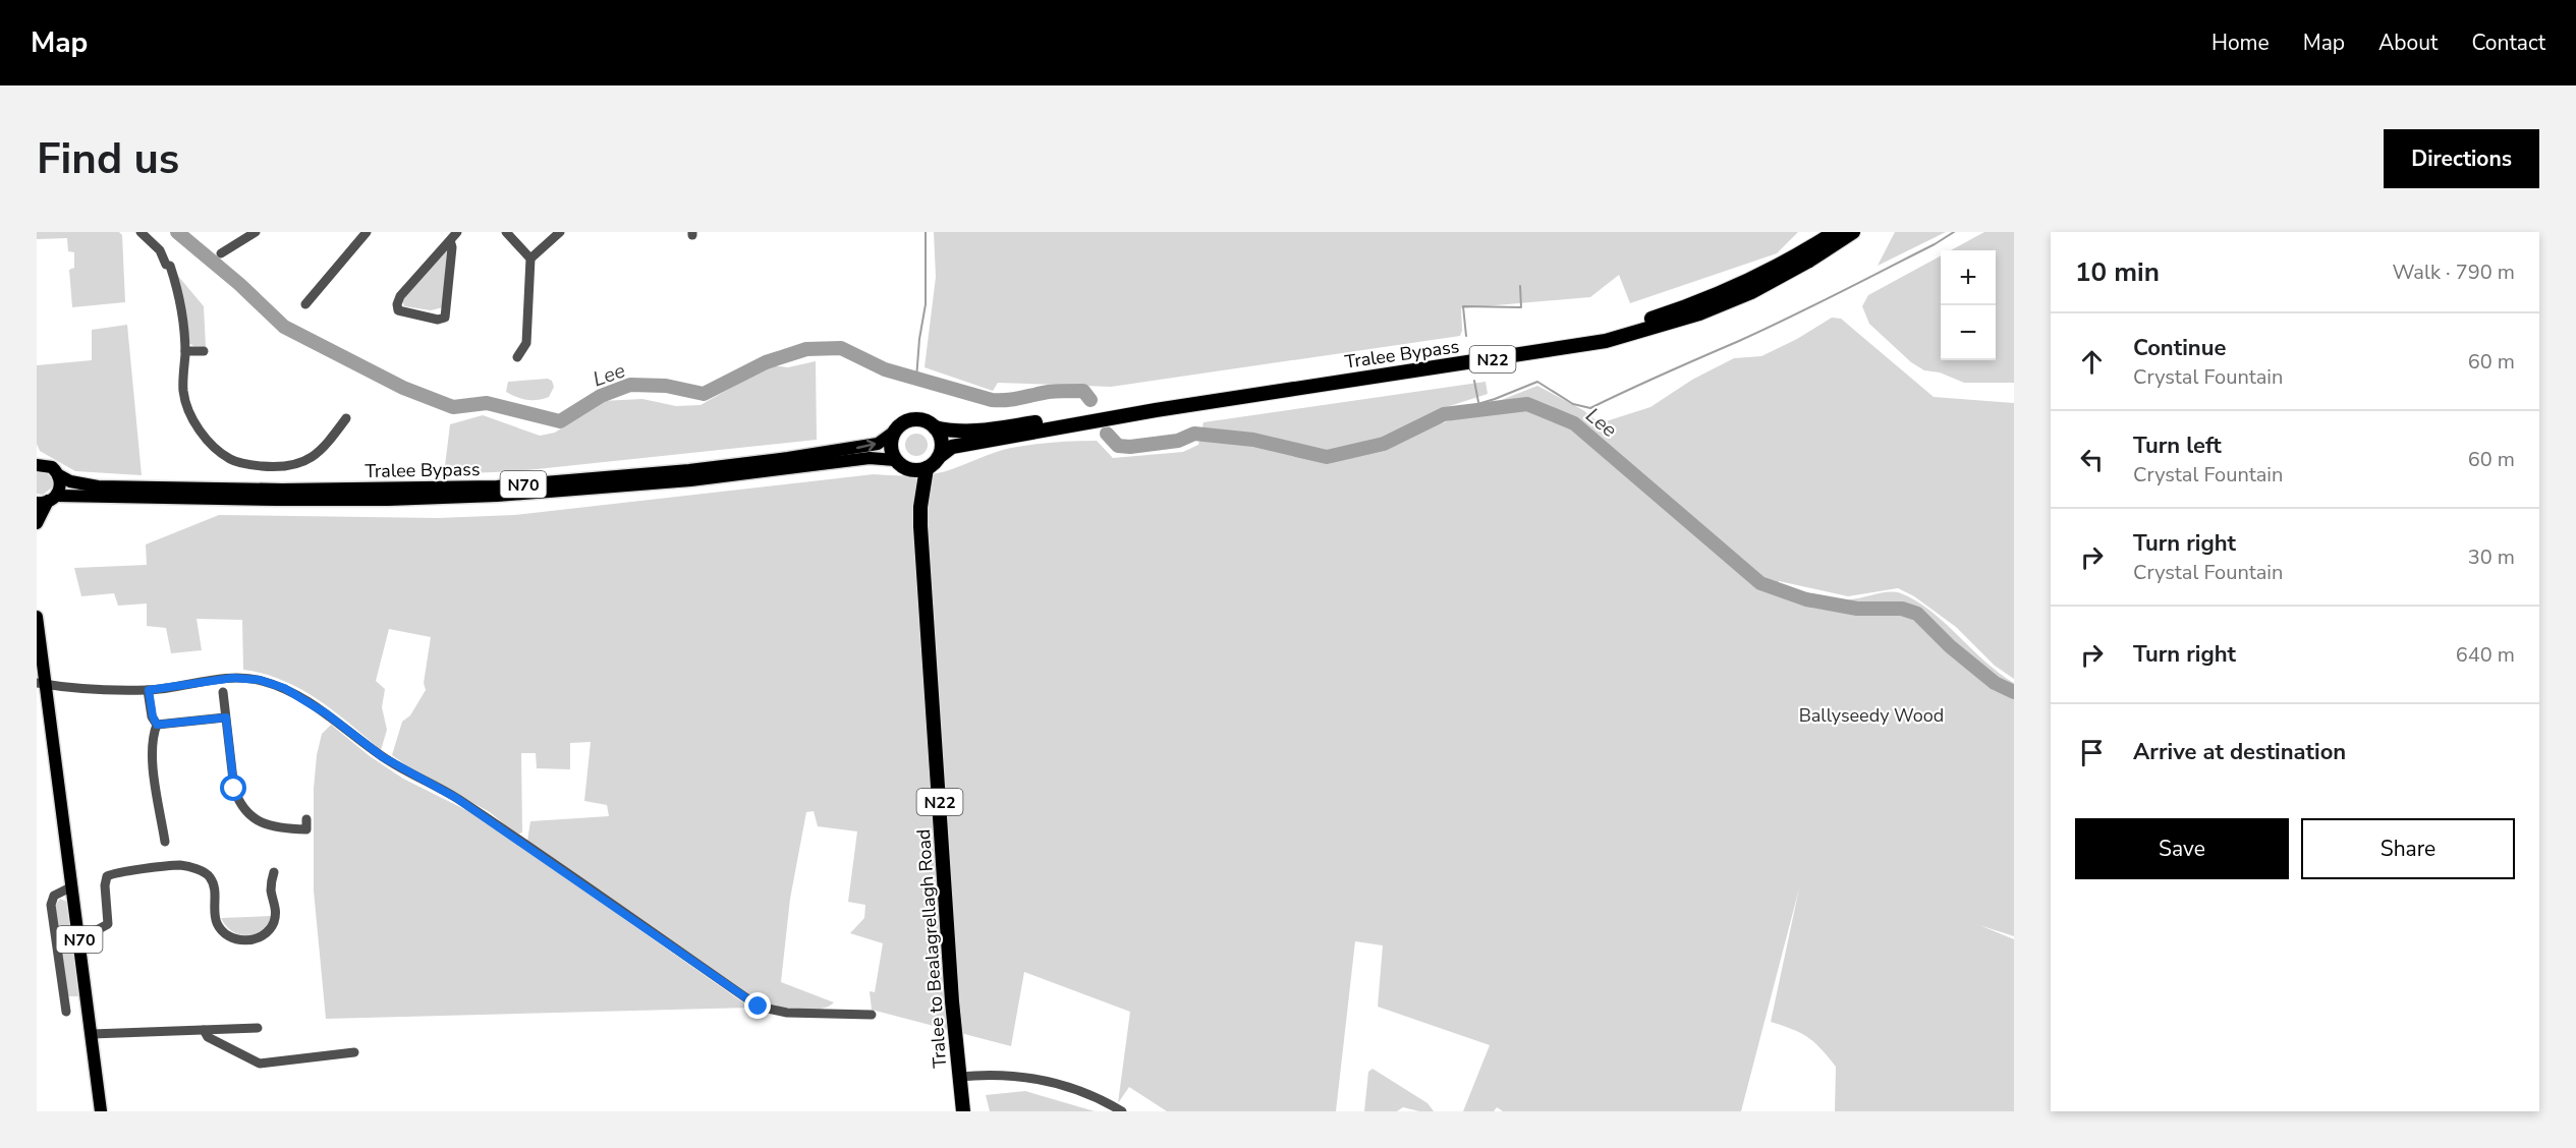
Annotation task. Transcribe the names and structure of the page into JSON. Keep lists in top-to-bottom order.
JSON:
{
  "streets": {
    "highway": ["Tralee Bypass", "N22", "Tralee to Bealagrellagh Road"],
    "main road": ["N70"]
  },
  "crossings": [
    ["Tralee Bypass", "N22"],
    ["Tralee Bypass", "N70"],
    ["Tralee Bypass", "Tralee to Bealagrellagh Road"],
    ["N22", "Tralee to Bealagrellagh Road"]
  ],
  "water": ["Lee"],
  "parks": ["Ballyseedy Wood"],
  "page": {
    "header": "Map",
    "nav": [
      "Home",
      "Map",
      "About",
      "Contact"
    ],
    "buttons": [
      "Directions",
      ["Save", "Share"]
    ],
    "title": "Find us",
    "heading": ["10 min", "Walk · 790 m"],
    "map_buttons": ["+", "−"],
    "list": [
      ["Continue", "Crystal Fountain", "60 m"],
      ["Turn left", "Crystal Fountain", "60 m"],
      ["Turn right", "Crystal Fountain", "30 m"],
      ["Turn right", "640 m"],
      "Arrive at destination"
    ]
  }
}
